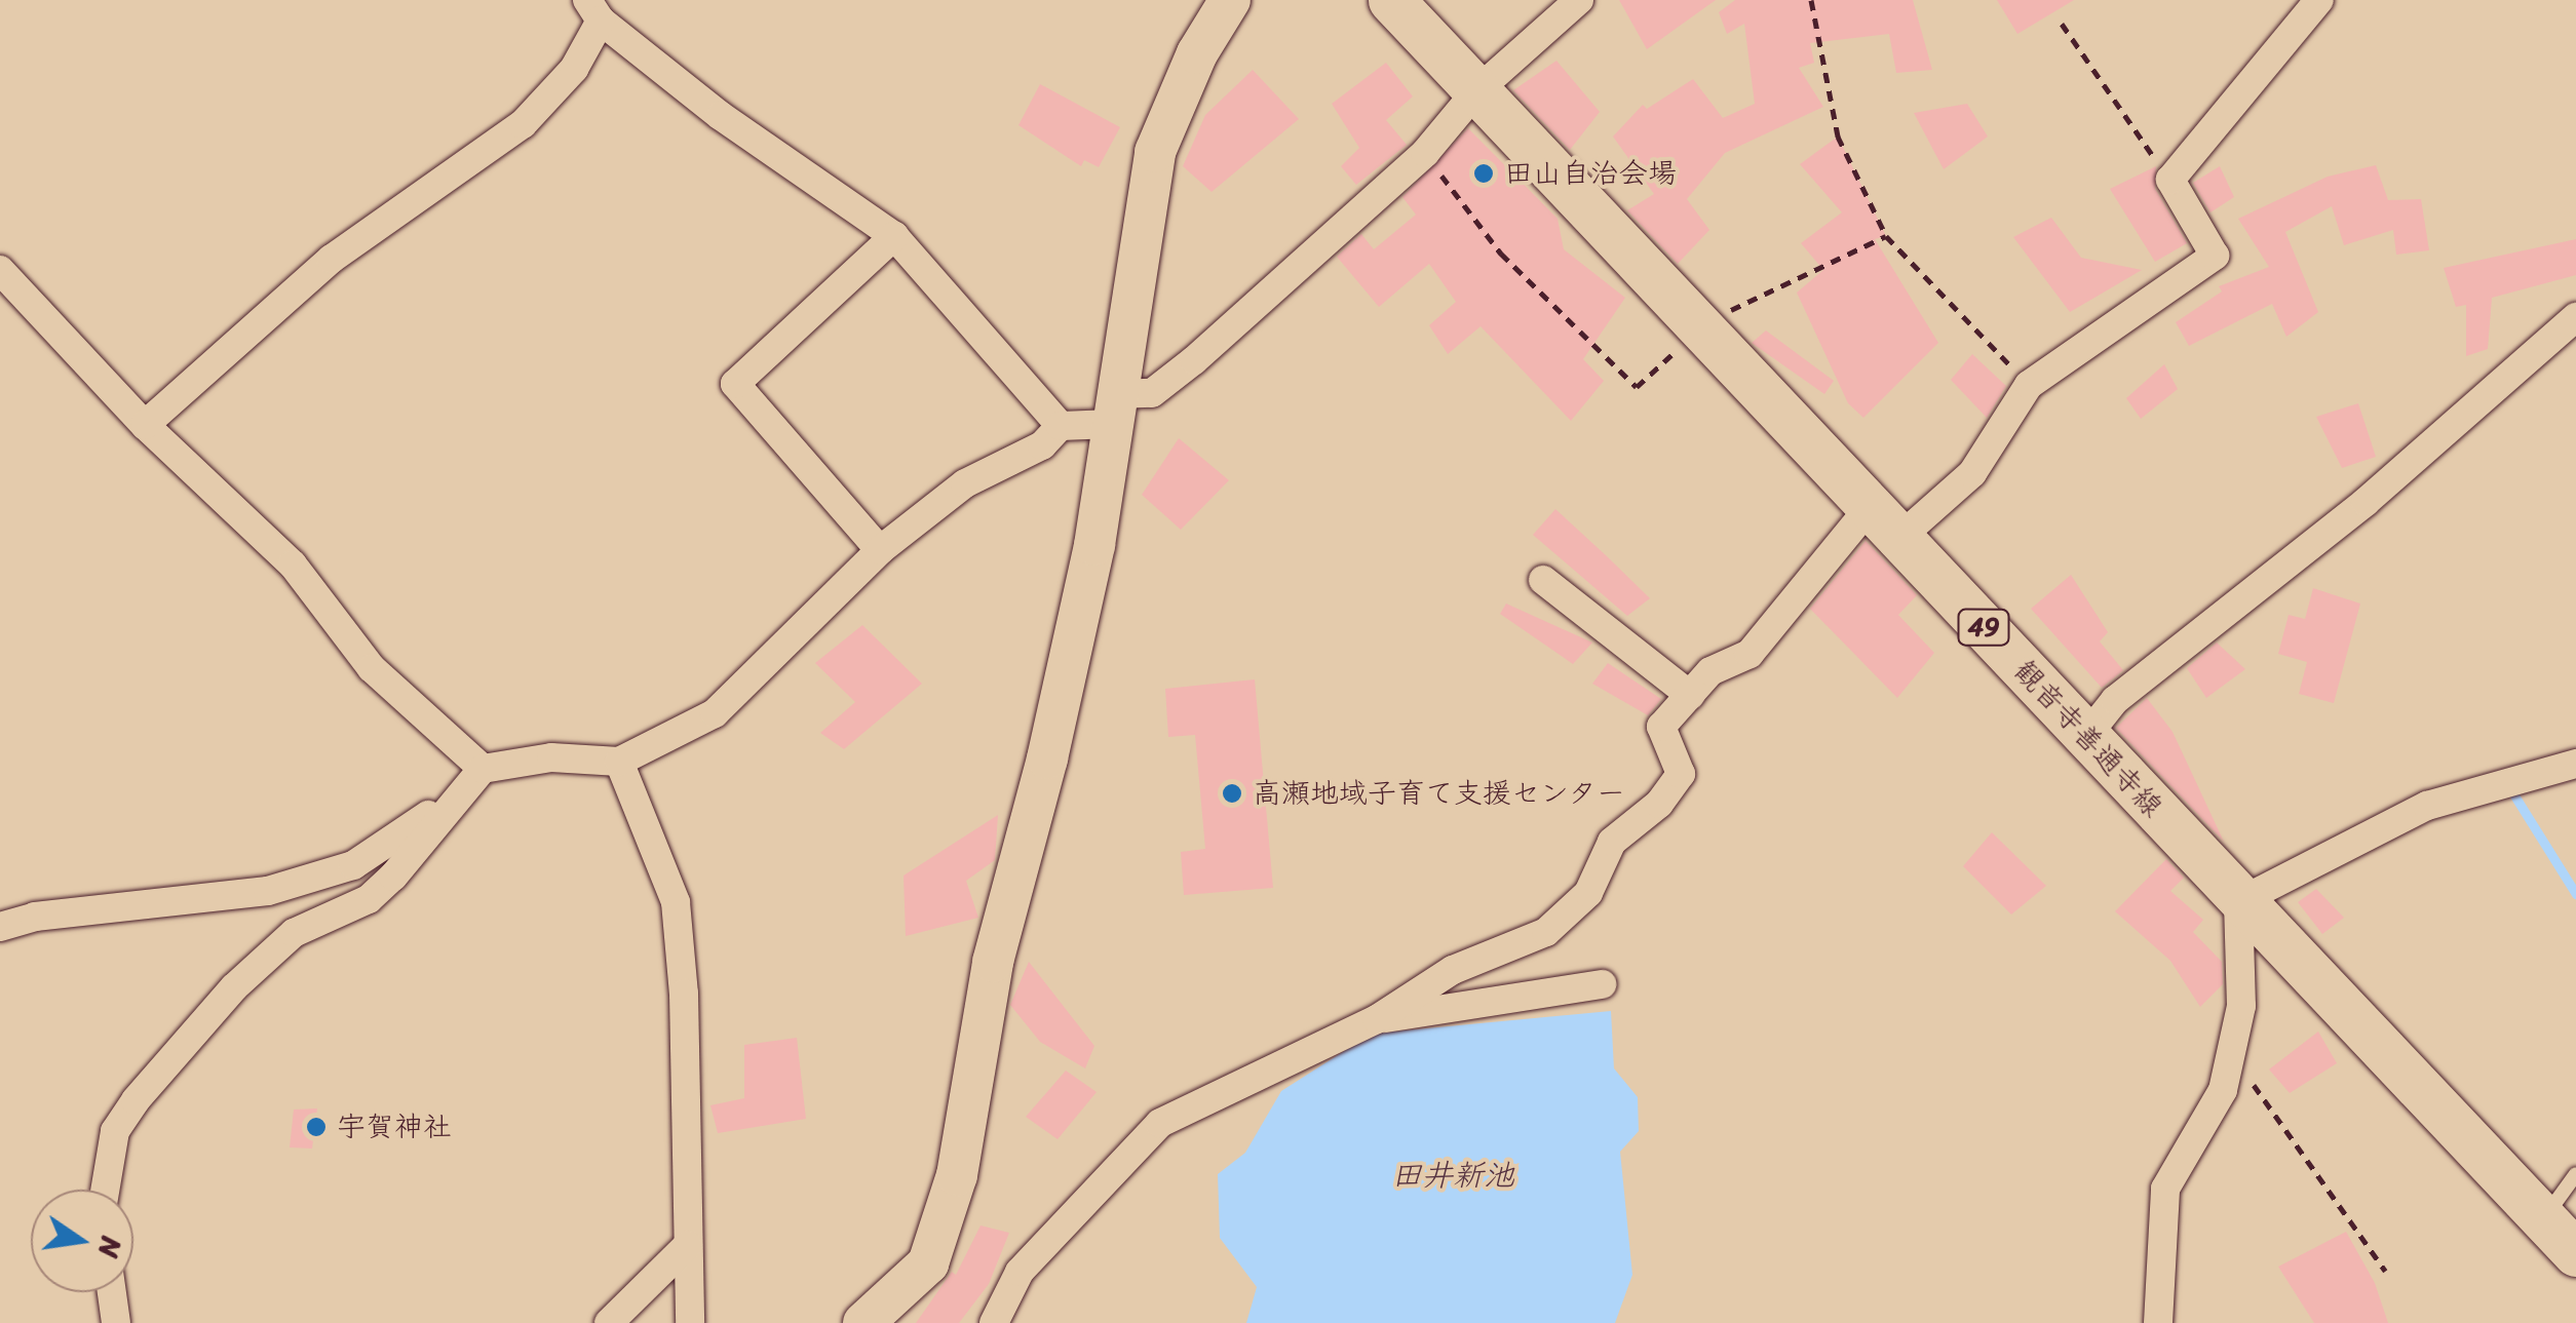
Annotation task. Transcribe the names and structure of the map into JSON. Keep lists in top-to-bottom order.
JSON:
{
  "streets": {
    "main road": ["49", "観音寺善通寺線"]
  },
  "water": ["田井新池"],
  "places": ["田山自治会場", "高瀬地域子育て支援センター", "宇賀神社"],
  "north": "right"
}
